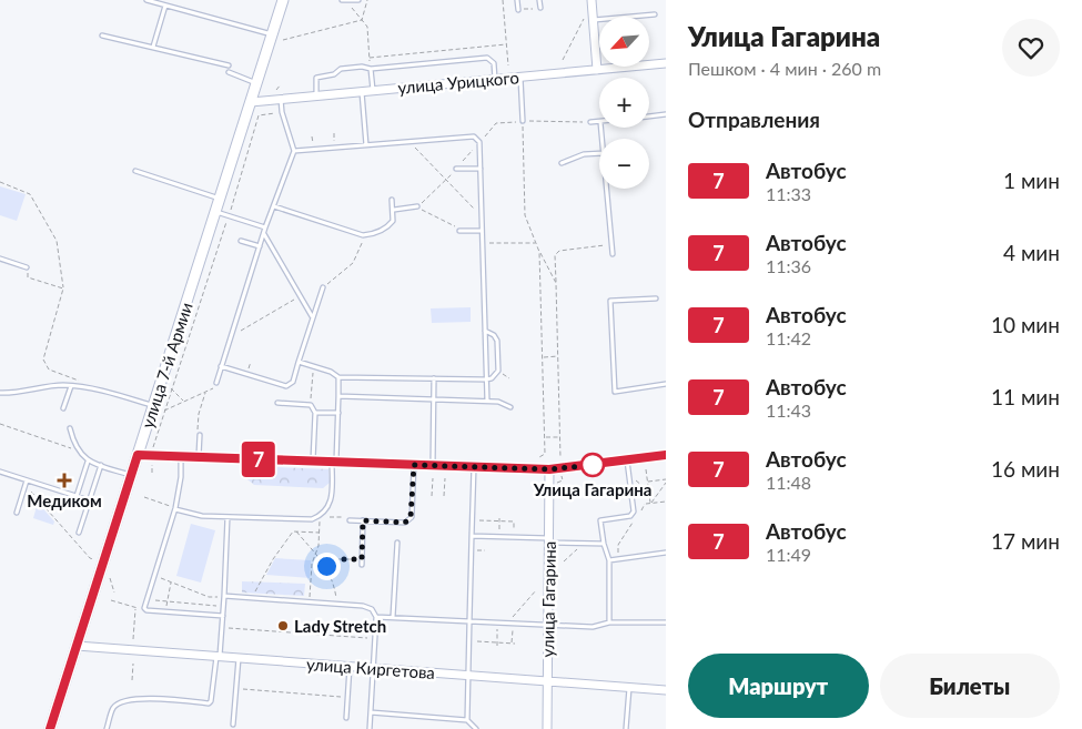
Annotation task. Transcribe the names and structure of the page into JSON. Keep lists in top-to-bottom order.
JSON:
{
  "streets": {
    "street": [
      "улица Урицкого",
      "улица 7-й Армии",
      "улица Гагарина",
      "улица Киргетова"
    ]
  },
  "crossings": [
    ["улица Урицкого", "улица 7-й Армии"],
    ["улица 7-й Армии", "улица Киргетова"],
    ["улица Гагарина", "улица Киргетова"]
  ],
  "places": {
    "other": ["Улица Гагарина", "Lady Stretch"],
    "health": ["Медиком"]
  },
  "lines": ["bus line 7"],
  "north": "bottom left",
  "page": {
    "on_map": "7",
    "heading": [
      ["Улица Гагарина", "Пешком · 4 мин · 260 m"],
      "Отправления"
    ],
    "map_buttons": ["+", "−"],
    "list": [
      {
        "mark": "7",
        "name": "Автобус",
        "note": "11:33",
        "value": "1 мин"
      },
      {
        "mark": "7",
        "name": "Автобус",
        "note": "11:36",
        "value": "4 мин"
      },
      {
        "mark": "7",
        "name": "Автобус",
        "note": "11:42",
        "value": "10 мин"
      },
      {
        "mark": "7",
        "name": "Автобус",
        "note": "11:43",
        "value": "11 мин"
      },
      {
        "mark": "7",
        "name": "Автобус",
        "note": "11:48",
        "value": "16 мин"
      },
      {
        "mark": "7",
        "name": "Автобус",
        "note": "11:49",
        "value": "17 мин"
      }
    ],
    "buttons": ["Маршрут", "Билеты"]
  }
}
